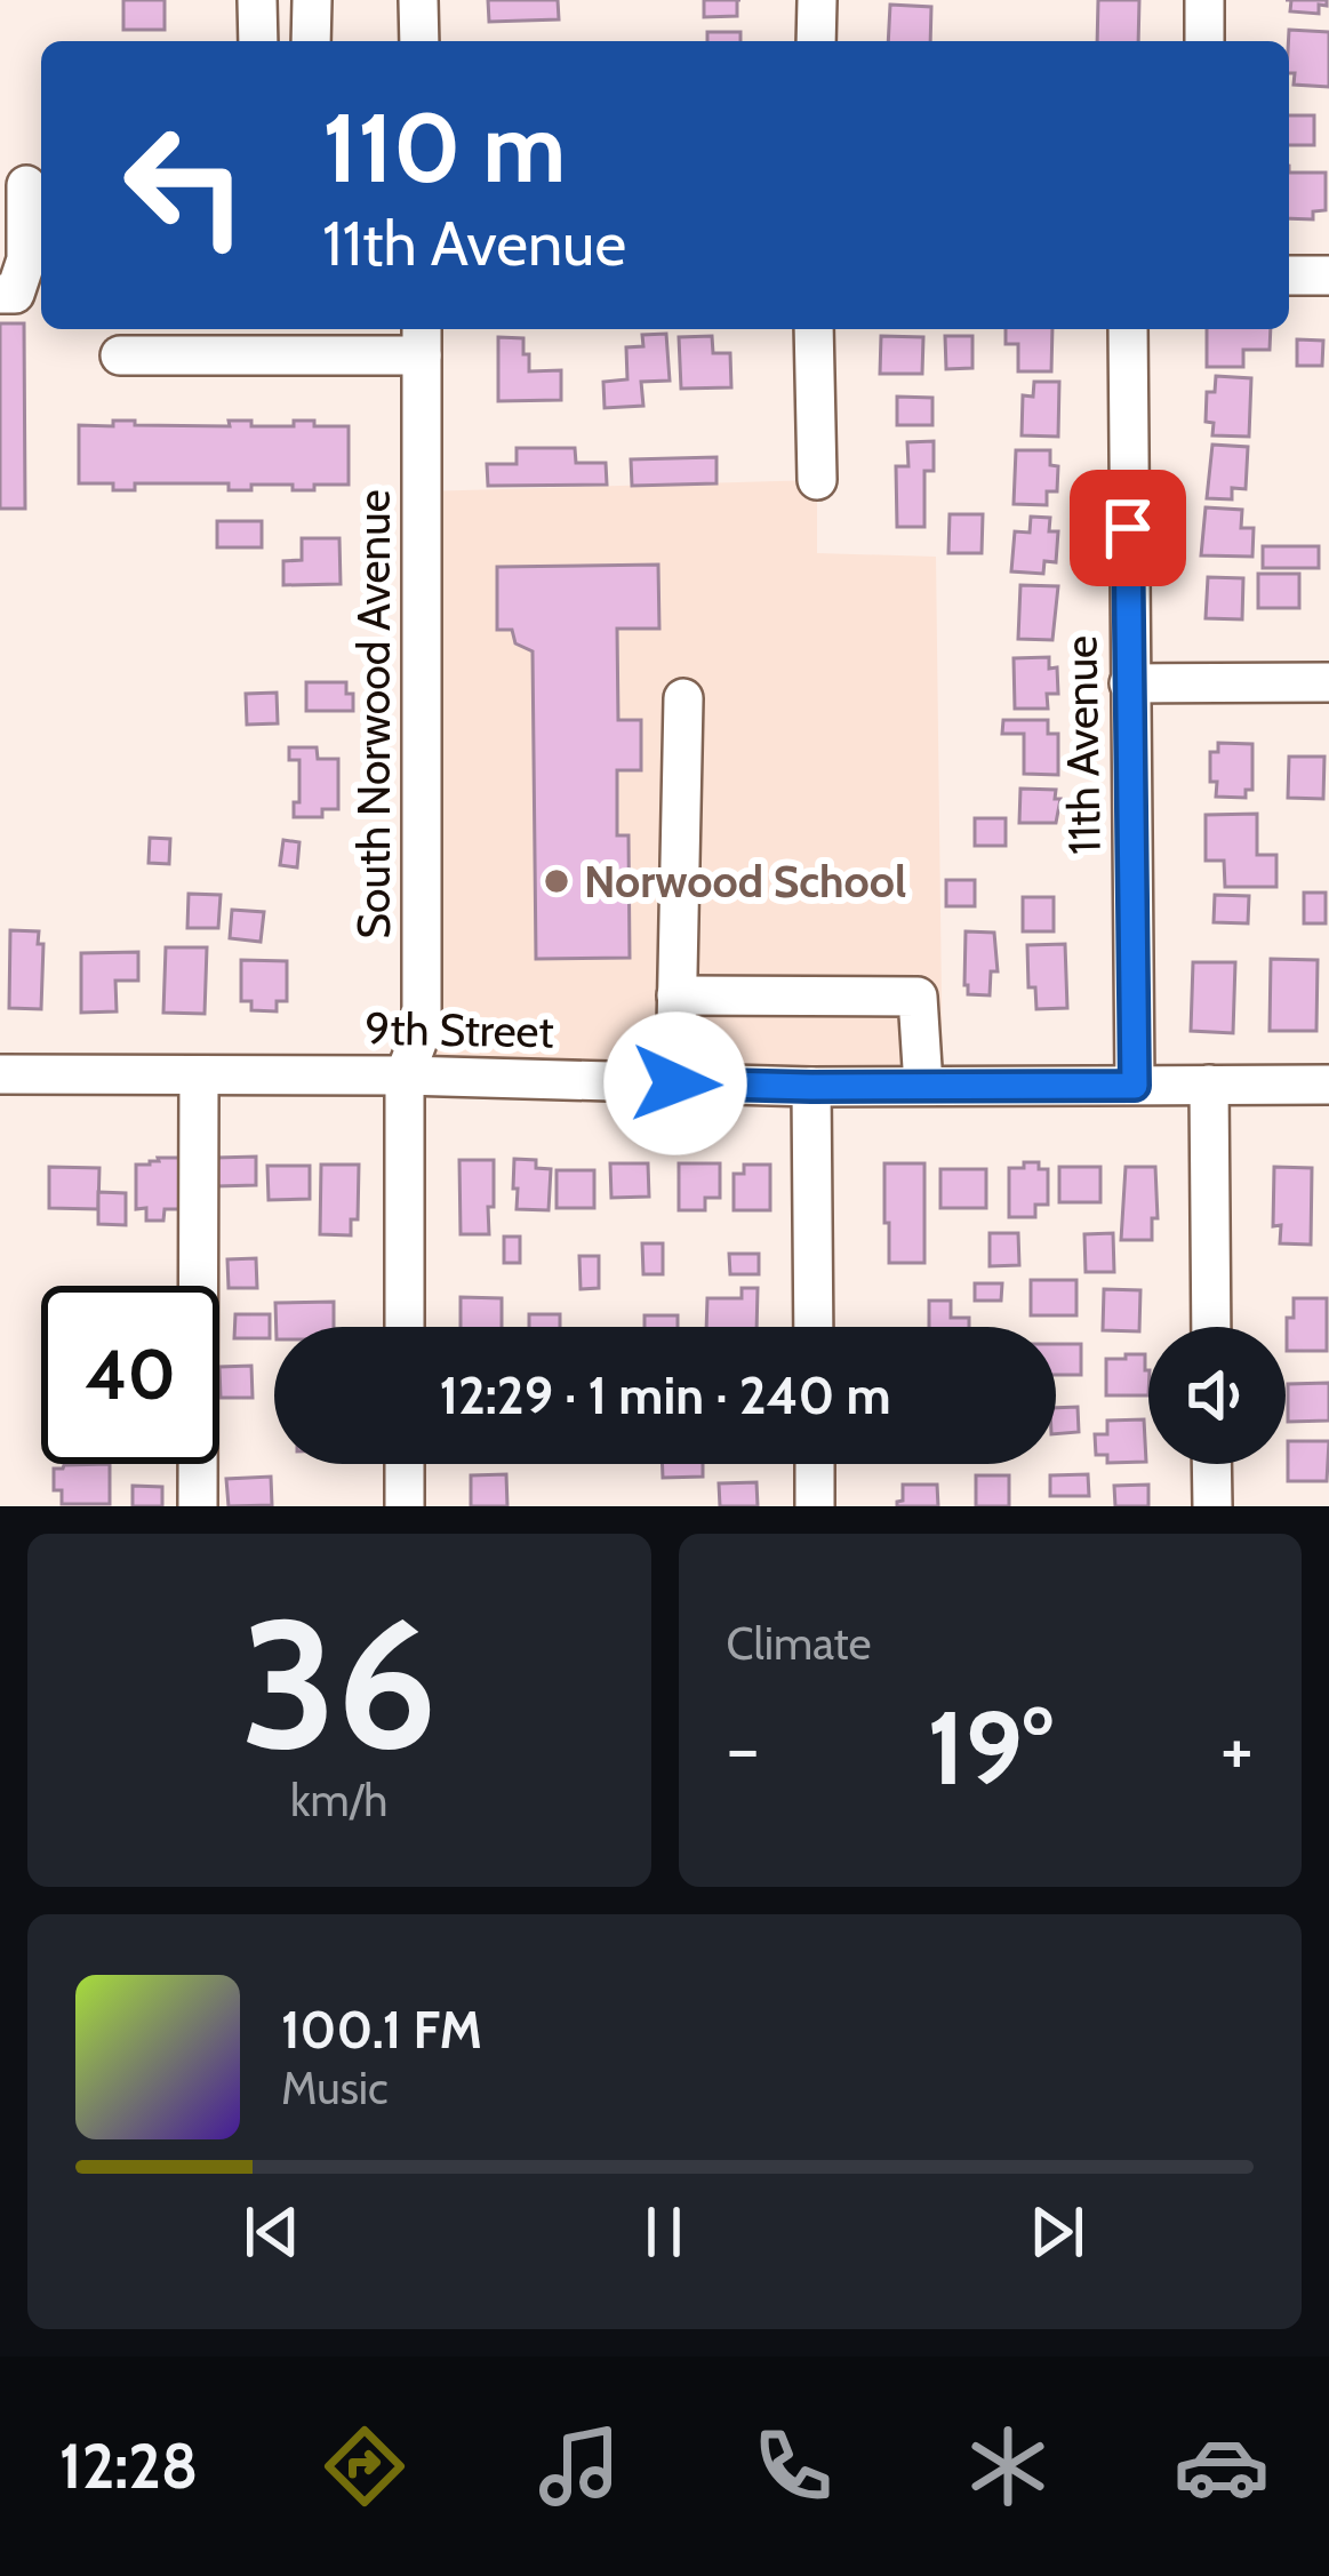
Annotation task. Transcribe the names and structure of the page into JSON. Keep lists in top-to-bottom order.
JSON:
{
  "streets": {
    "street": ["South Norwood Avenue", "11th Avenue", "9th Street"]
  },
  "crossings": [
    ["South Norwood Avenue", "9th Street"],
    ["11th Avenue", "9th Street"]
  ],
  "places": ["Norwood School"],
  "page": {
    "turn": ["110 m", "11th Avenue"],
    "limit": "40",
    "trip": "12:29 · 1 min · 240 m",
    "tile": [
      ["36", "km/h"],
      "Climate"
    ],
    "heat": ["−", "19°", "+"],
    "song": ["100.1 FM", "Music"],
    "tabs": "12:28"
  }
}
